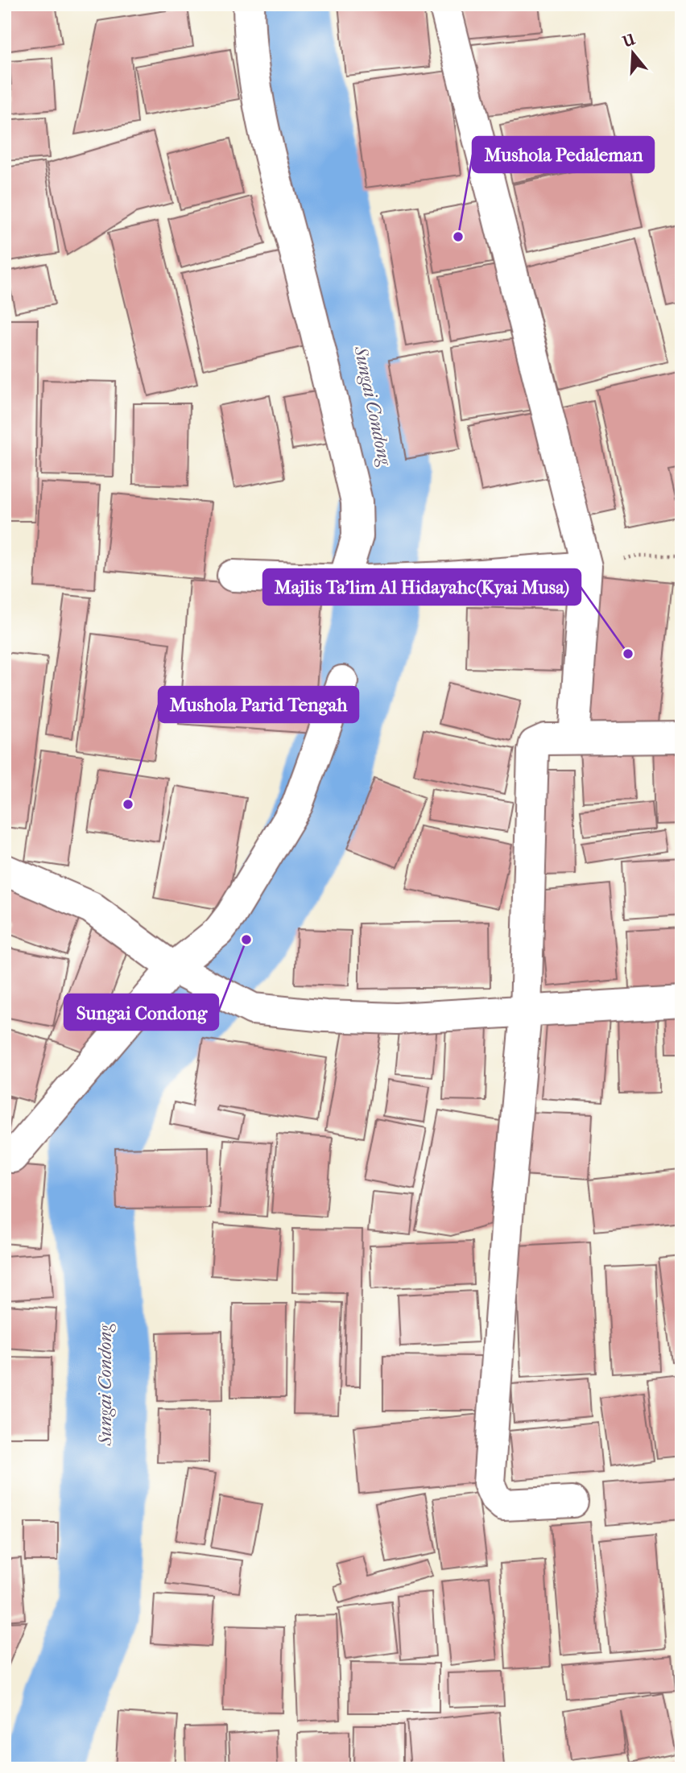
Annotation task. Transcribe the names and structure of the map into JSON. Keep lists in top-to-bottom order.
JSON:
{
  "water": ["Sungai Condong"],
  "places": [
    "Mushola Pedaleman",
    "Majlis Ta'lim Al Hidayahc(Kyai Musa)",
    "Mushola Parid Tengah",
    "Sungai Condong"
  ],
  "north": "top"
}
